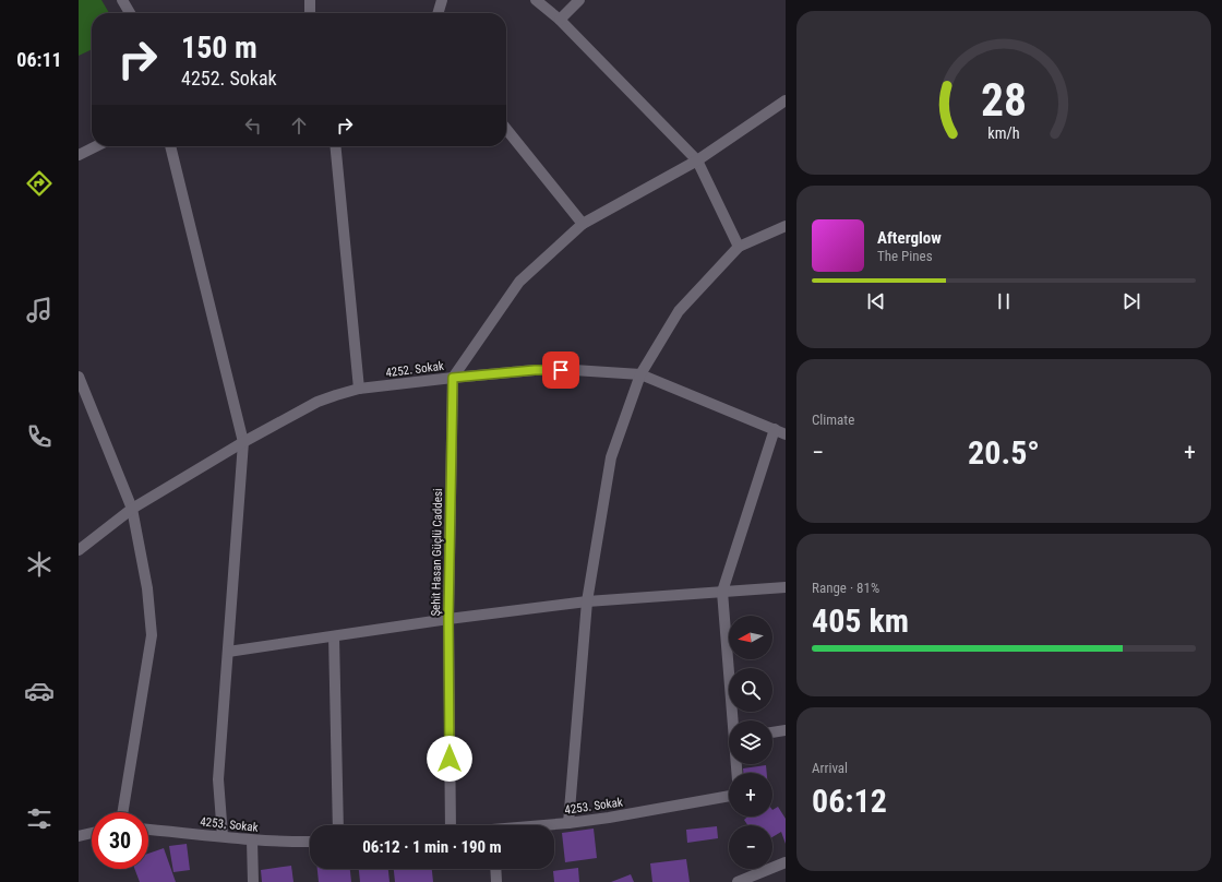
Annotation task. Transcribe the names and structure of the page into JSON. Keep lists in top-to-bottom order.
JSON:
{
  "streets": {
    "street": ["4252. Sokak", "Şehit Hasan Güçlü Caddesi", "4253. Sokak"]
  },
  "crossings": [
    ["4252. Sokak", "Şehit Hasan Güçlü Caddesi"]
  ],
  "north": "left",
  "page": {
    "tabs": "06:11",
    "turn": ["150 m", "4252. Sokak"],
    "song": ["Afterglow", "The Pines"],
    "tile": [
      "Climate",
      ["Range · 81%", "405 km"],
      ["Arrival", "06:12"]
    ],
    "heat": ["−", "20.5°", "+"],
    "map_buttons": ["+", "−"],
    "limit": "30",
    "trip": "06:12 · 1 min · 190 m",
    "gauge": ["28", "km/h"]
  }
}
